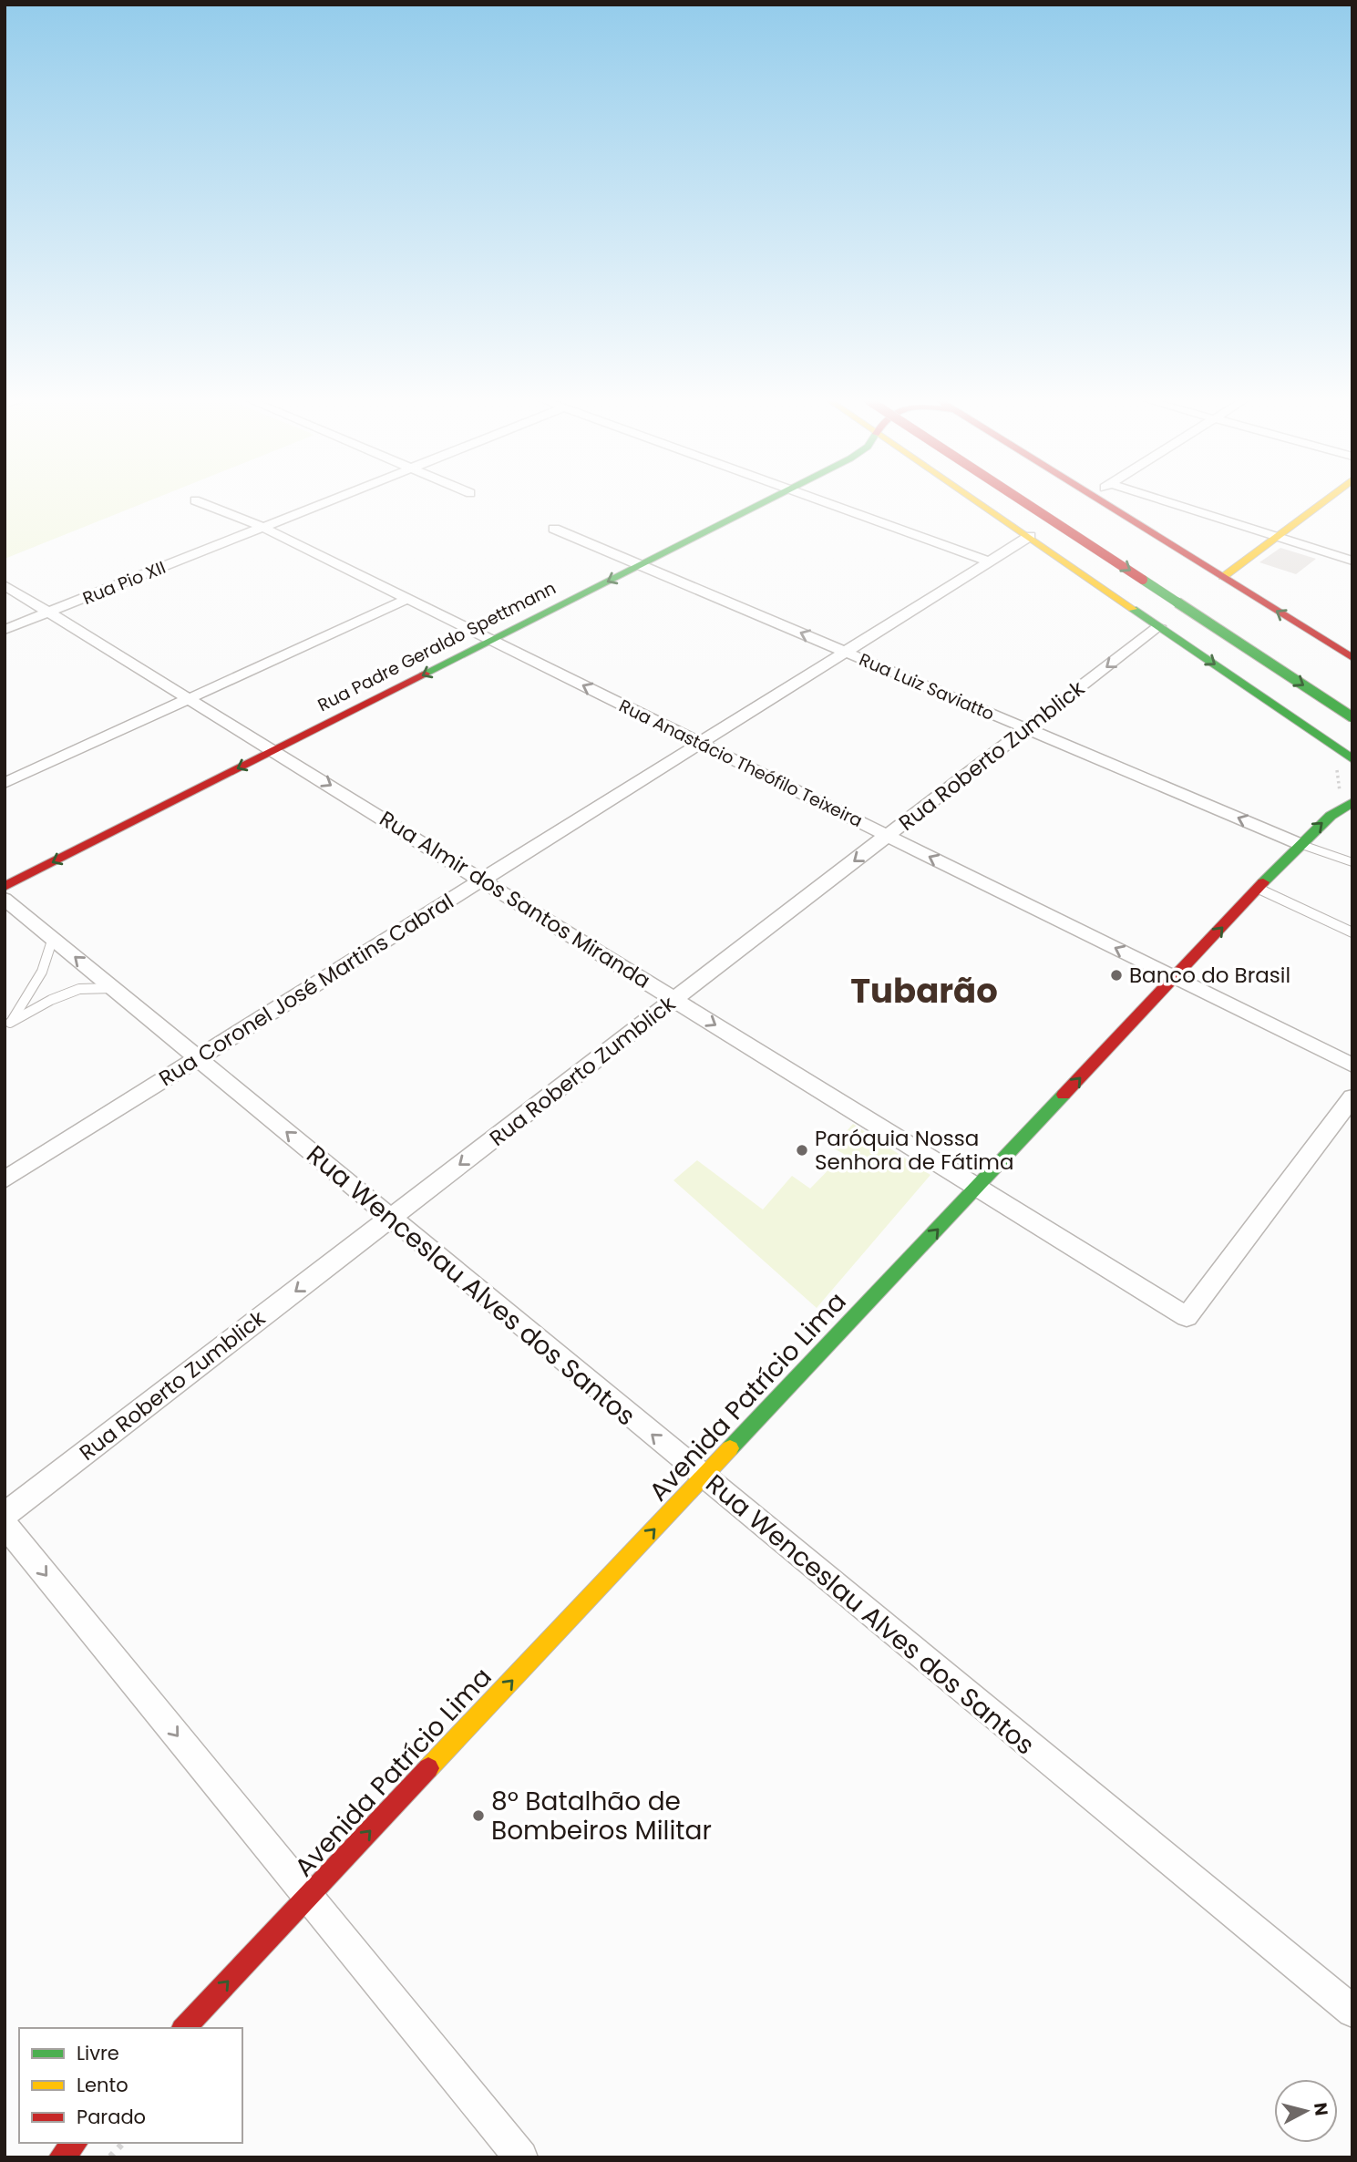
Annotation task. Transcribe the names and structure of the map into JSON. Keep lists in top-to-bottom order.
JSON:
{
  "streets": {
    "main road": ["Rua Padre Geraldo Spettmann", "Avenida Patrício Lima"],
    "street": [
      "Rua Pio XII",
      "Rua Luiz Saviatto",
      "Rua Roberto Zumblick",
      "Rua Anastácio Theófilo Teixeira",
      "Rua Almir dos Santos Miranda",
      "Rua Coronel José Martins Cabral",
      "Rua Wenceslau Alves dos Santos"
    ]
  },
  "crossings": [
    ["Rua Pio XII", "Rua Anastácio Theófilo Teixeira"],
    ["Rua Pio XII", "Rua Almir dos Santos Miranda"],
    ["Rua Padre Geraldo Spettmann", "Rua Luiz Saviatto"],
    ["Rua Padre Geraldo Spettmann", "Rua Anastácio Theófilo Teixeira"],
    ["Rua Padre Geraldo Spettmann", "Rua Almir dos Santos Miranda"],
    ["Rua Luiz Saviatto", "Rua Roberto Zumblick"],
    ["Rua Luiz Saviatto", "Rua Coronel José Martins Cabral"],
    ["Rua Luiz Saviatto", "Avenida Patrício Lima"],
    ["Rua Roberto Zumblick", "Rua Anastácio Theófilo Teixeira"],
    ["Rua Roberto Zumblick", "Rua Almir dos Santos Miranda"],
    ["Rua Roberto Zumblick", "Rua Wenceslau Alves dos Santos"],
    ["Rua Anastácio Theófilo Teixeira", "Rua Coronel José Martins Cabral"],
    ["Rua Anastácio Theófilo Teixeira", "Avenida Patrício Lima"],
    ["Rua Almir dos Santos Miranda", "Rua Coronel José Martins Cabral"],
    ["Rua Almir dos Santos Miranda", "Avenida Patrício Lima"],
    ["Rua Coronel José Martins Cabral", "Rua Wenceslau Alves dos Santos"],
    ["Rua Wenceslau Alves dos Santos", "Avenida Patrício Lima"]
  ],
  "one_way": [
    "Rua Padre Geraldo Spettmann",
    "Rua Luiz Saviatto",
    "Rua Roberto Zumblick",
    "Rua Anastácio Theófilo Teixeira",
    "Rua Almir dos Santos Miranda",
    "Rua Wenceslau Alves dos Santos",
    "Avenida Patrício Lima"
  ],
  "districts": ["Tubarão"],
  "places": ["Banco do Brasil", "Paróquia Nossa Senhora de Fátima", "8º Batalhão de Bombeiros Militar"],
  "legend": ["Livre", "Lento", "Parado"],
  "north": "right"
}
